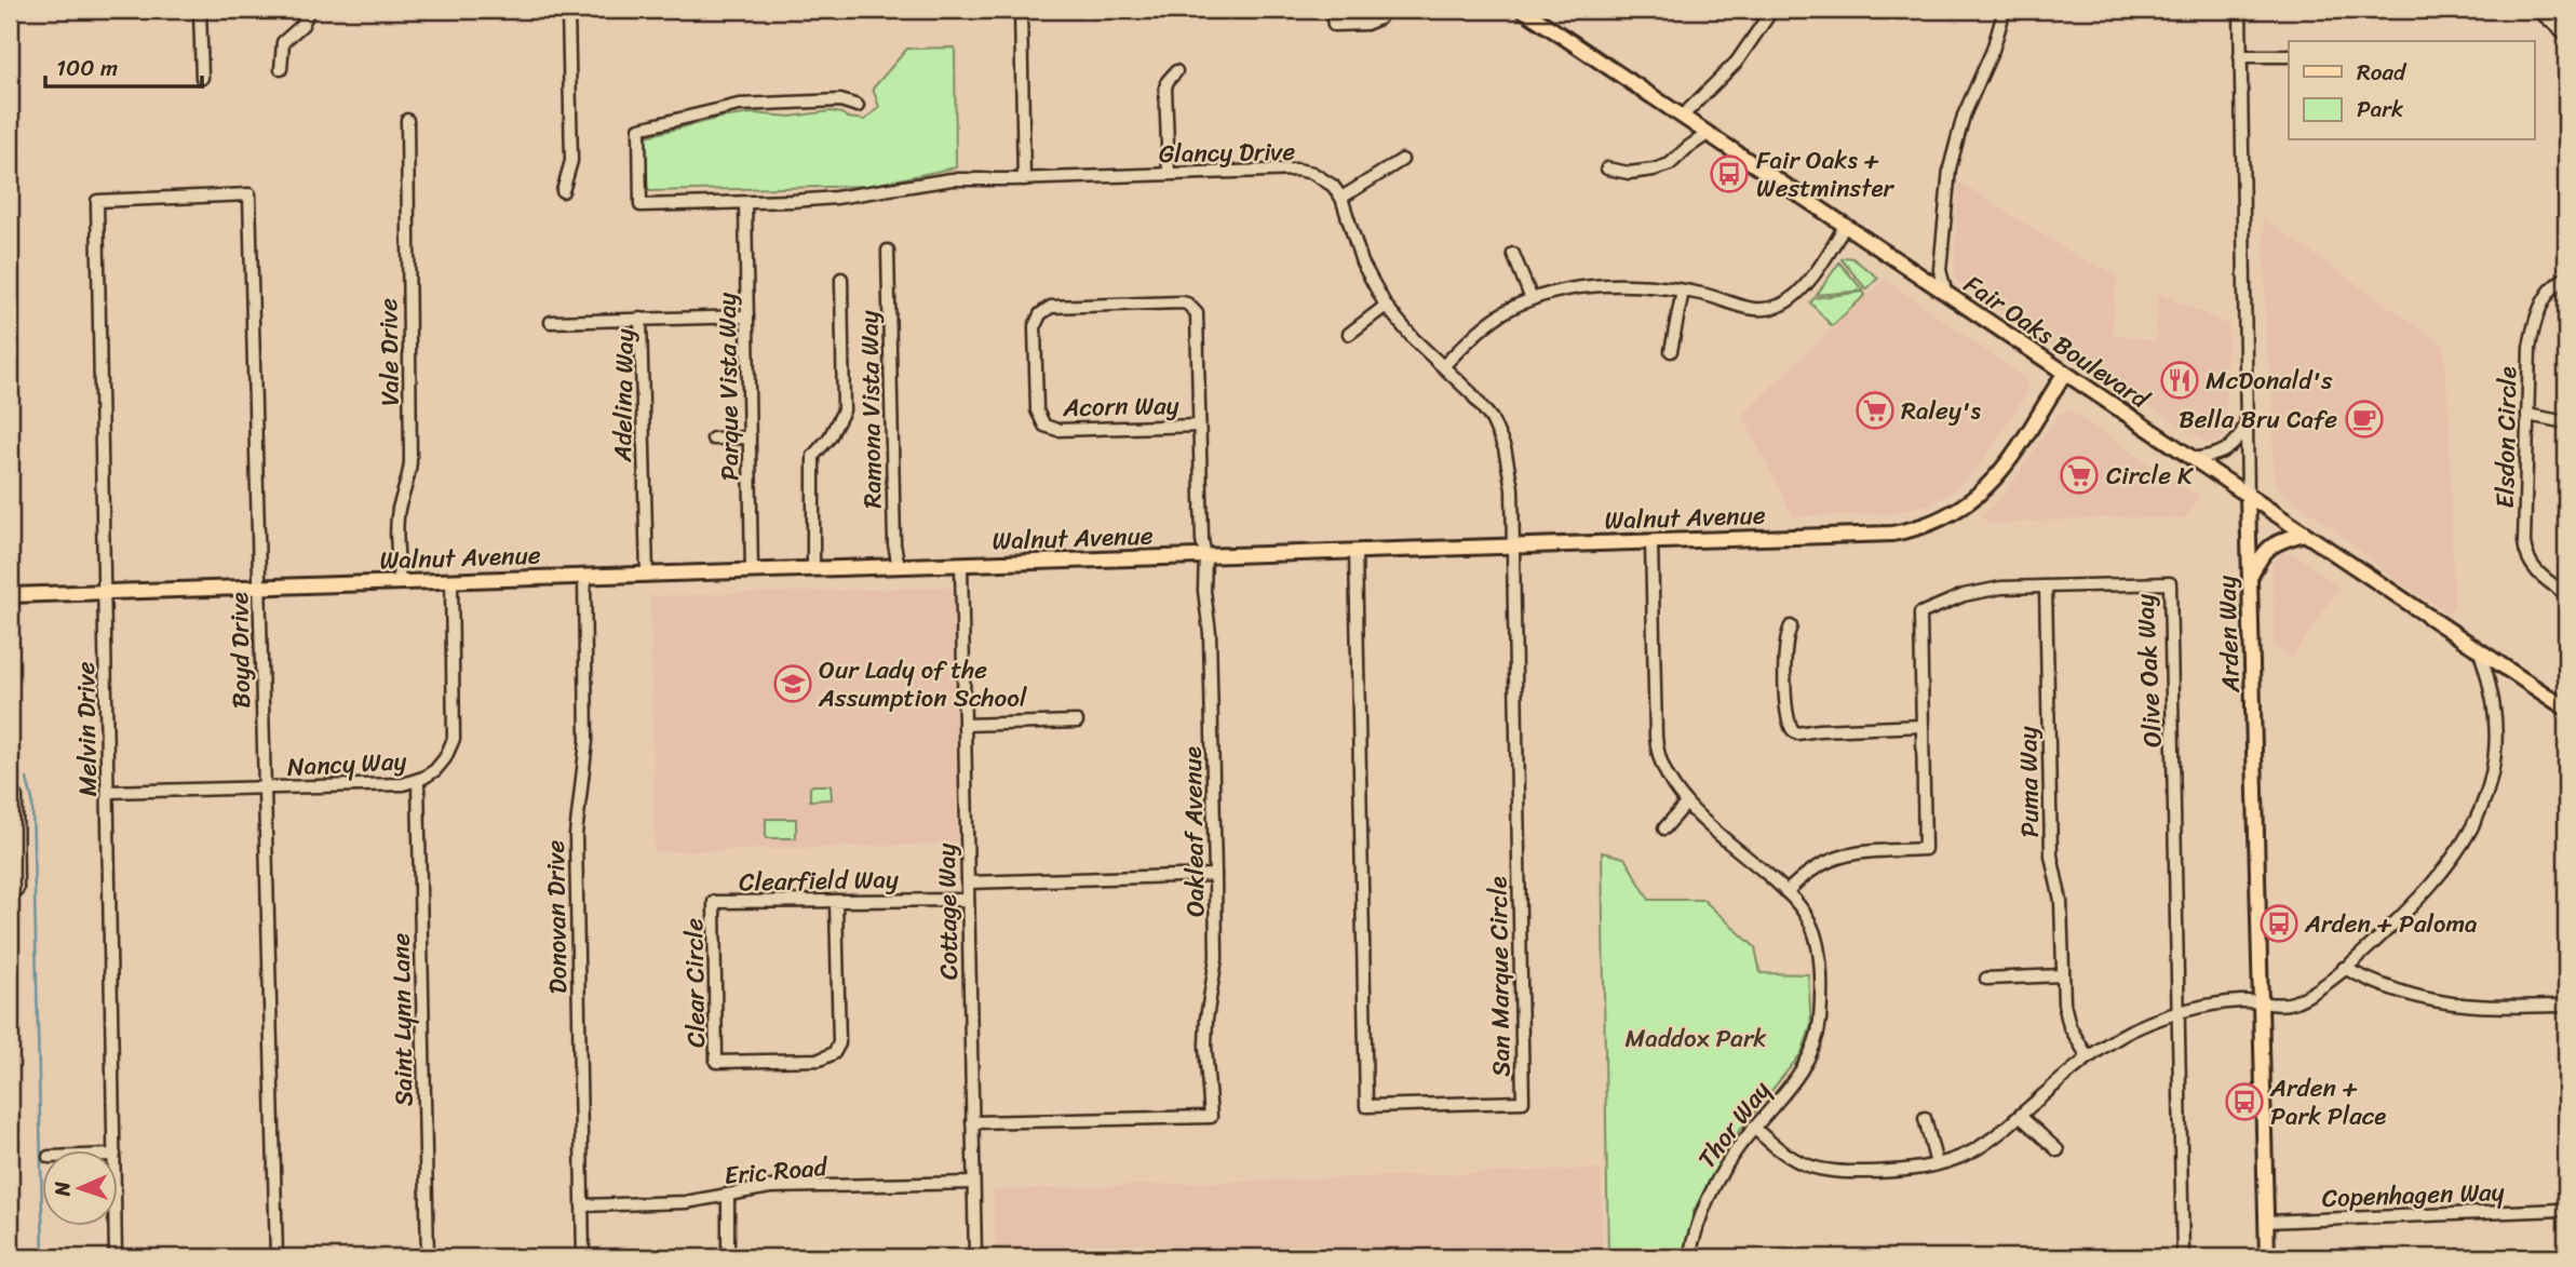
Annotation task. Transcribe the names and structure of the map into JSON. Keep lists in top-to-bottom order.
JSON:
{
  "streets": {
    "main road": ["Fair Oaks Boulevard", "Walnut Avenue", "Arden Way"],
    "street": [
      "Glancy Drive",
      "Vale Drive",
      "Parque Vista Way",
      "Adelina Way",
      "Acorn Way",
      "Ramona Vista Way",
      "Elsdon Circle",
      "Boyd Drive",
      "Olive Oak Way",
      "Melvin Drive",
      "Nancy Way",
      "Puma Way",
      "Oakleaf Avenue",
      "Clearfield Way",
      "Cottage Way",
      "Donovan Drive",
      "San Marque Circle",
      "Clear Circle",
      "Saint Lynn Lane",
      "Thor Way",
      "Eric Road",
      "Copenhagen Way"
    ]
  },
  "crossings": [
    ["Glancy Drive", "Parque Vista Way"],
    ["Fair Oaks Boulevard", "Walnut Avenue"],
    ["Fair Oaks Boulevard", "Arden Way"],
    ["Vale Drive", "Walnut Avenue"],
    ["Parque Vista Way", "Adelina Way"],
    ["Parque Vista Way", "Walnut Avenue"],
    ["Adelina Way", "Walnut Avenue"],
    ["Acorn Way", "Oakleaf Avenue"],
    ["Ramona Vista Way", "Walnut Avenue"],
    ["Walnut Avenue", "Boyd Drive"],
    ["Walnut Avenue", "Melvin Drive"],
    ["Walnut Avenue", "Nancy Way"],
    ["Walnut Avenue", "Oakleaf Avenue"],
    ["Walnut Avenue", "Cottage Way"],
    ["Walnut Avenue", "Donovan Drive"],
    ["Walnut Avenue", "San Marque Circle"],
    ["Walnut Avenue", "Thor Way"],
    ["Arden Way", "Copenhagen Way"],
    ["Boyd Drive", "Melvin Drive"],
    ["Boyd Drive", "Nancy Way"],
    ["Olive Oak Way", "Puma Way"],
    ["Olive Oak Way", "Thor Way"],
    ["Melvin Drive", "Nancy Way"],
    ["Nancy Way", "Saint Lynn Lane"],
    ["Oakleaf Avenue", "Cottage Way"],
    ["Clearfield Way", "Cottage Way"],
    ["Clearfield Way", "Clear Circle"],
    ["Cottage Way", "Eric Road"],
    ["Donovan Drive", "Eric Road"]
  ],
  "parks": ["Maddox Park"],
  "places": {
    "bus stop": ["Fair Oaks + Westminster", "Arden + Paloma", "Arden + Park Place"],
    "restaurant": ["McDonald's"],
    "supermarket": ["Raley's", "Circle K"],
    "cafe": ["Bella Bru Cafe"],
    "school or university": ["Our Lady of the Assumption School"]
  },
  "legend": ["Road", "Park"],
  "scale_bar": "100 m",
  "north": "left"
}
